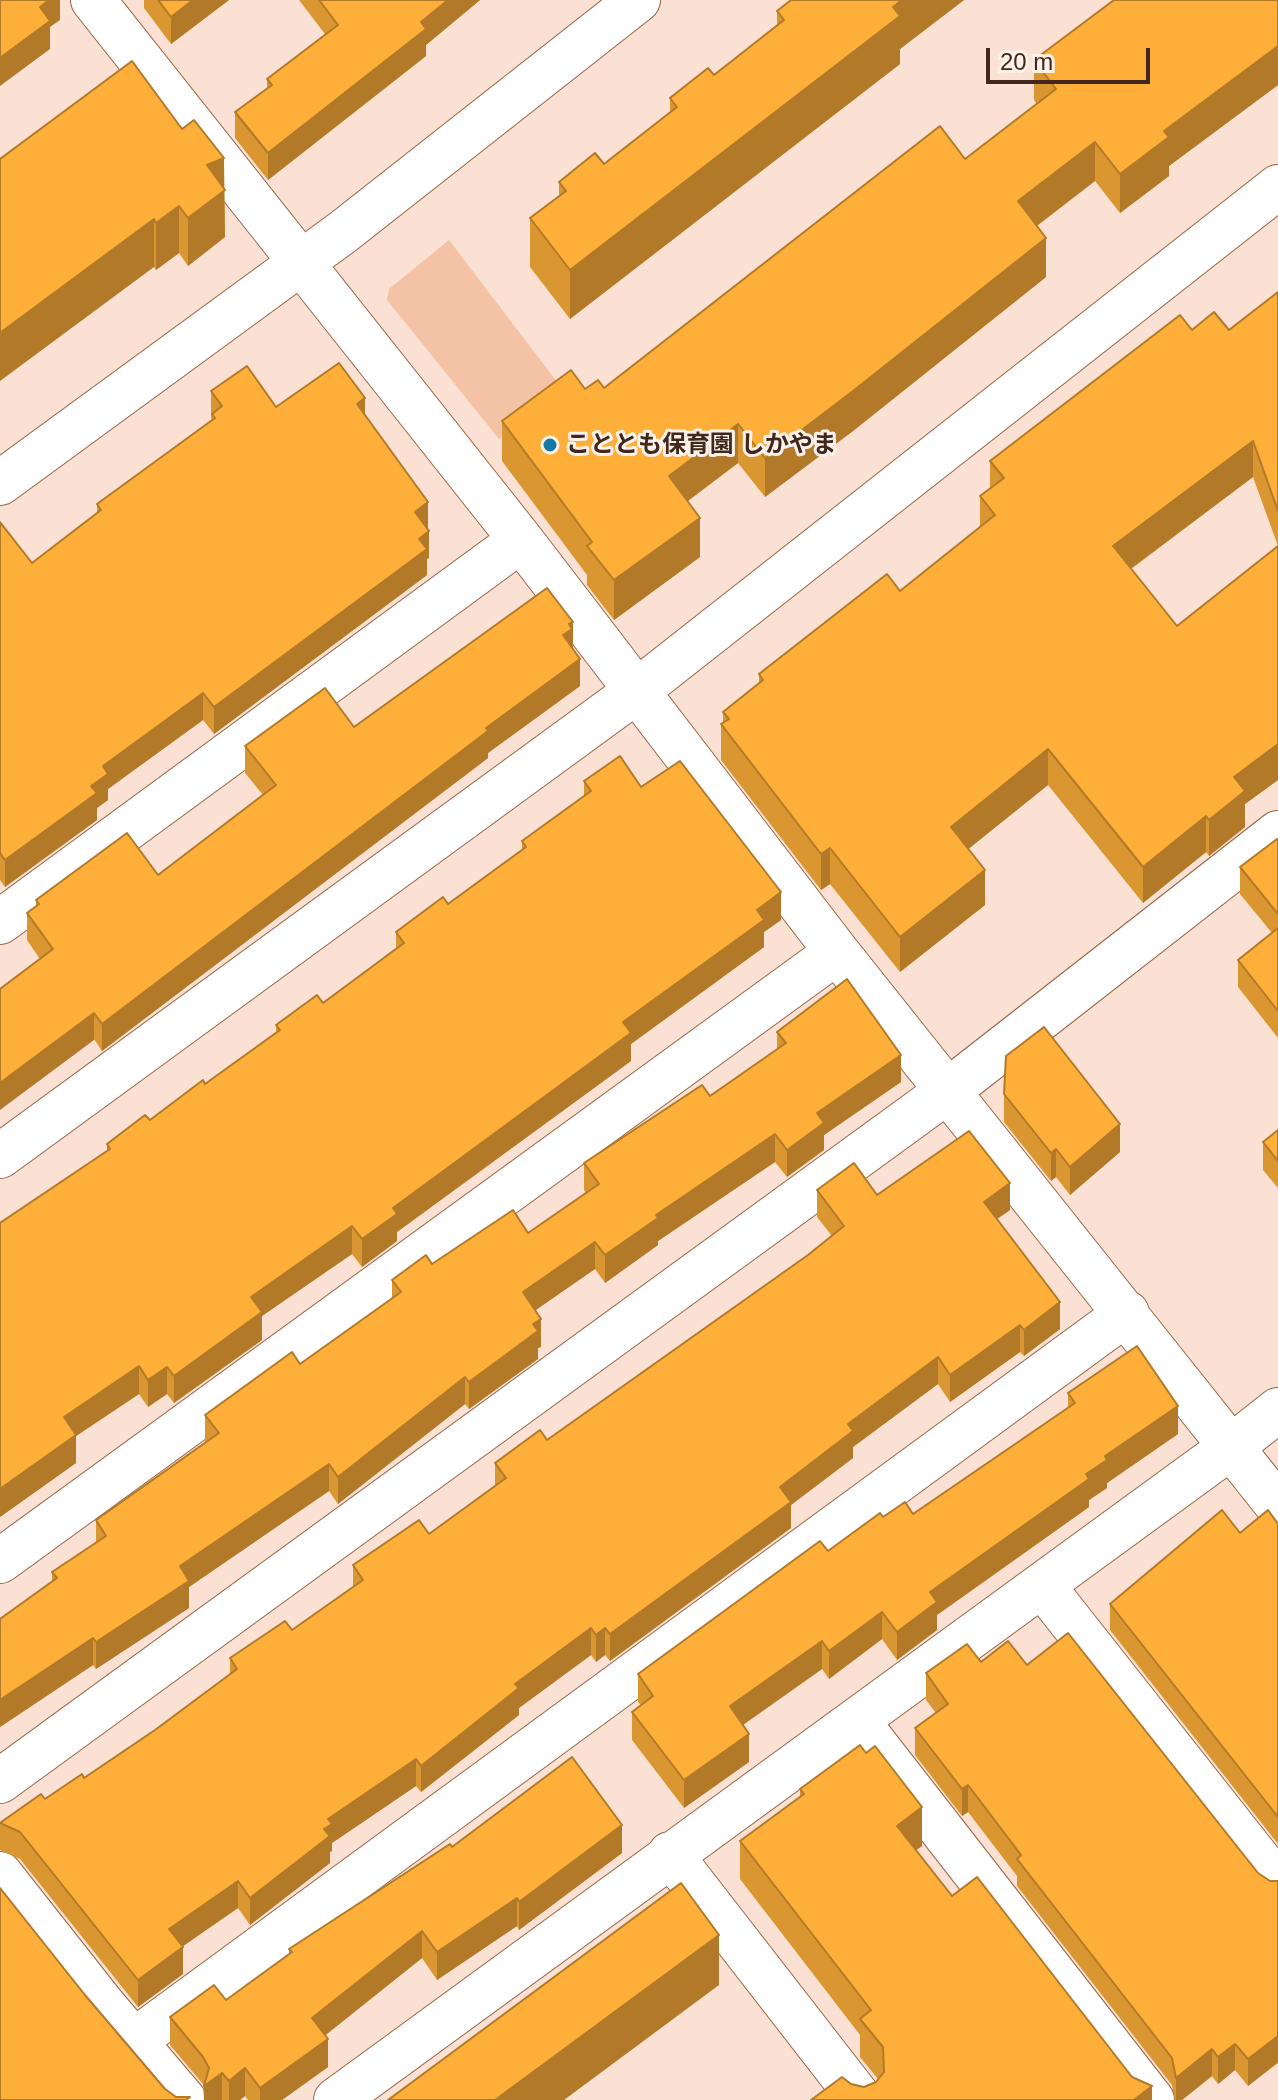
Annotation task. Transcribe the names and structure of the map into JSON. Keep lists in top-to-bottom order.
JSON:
{
  "places": ["こととも保育園 しかやま"],
  "scale_bar": "20 m"
}
